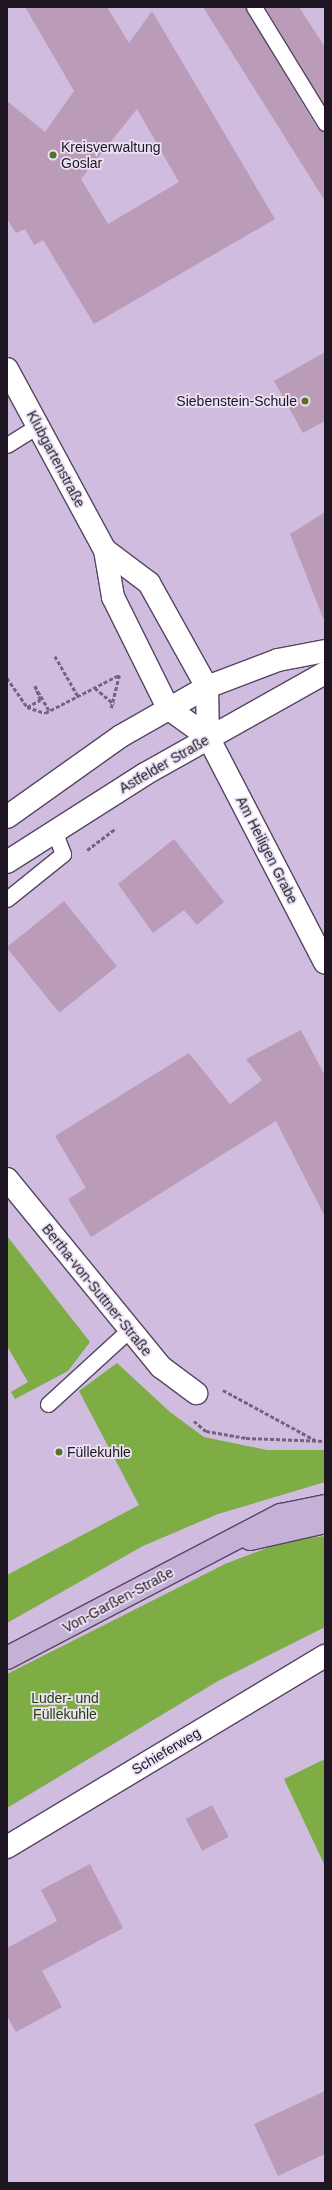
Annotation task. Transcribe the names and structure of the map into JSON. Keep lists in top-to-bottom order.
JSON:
{
  "streets": {
    "main road": ["Von-Garßen-Straße"],
    "street": [
      "Klubgartenstraße",
      "Astfelder Straße",
      "Am Heiligen Grabe",
      "Bertha-von-Suttner-Straße",
      "Schieferweg"
    ]
  },
  "crossings": [
    ["Klubgartenstraße", "Am Heiligen Grabe"],
    ["Astfelder Straße", "Am Heiligen Grabe"]
  ],
  "parks": ["Luder- und Füllekuhle"],
  "places": ["Kreisverwaltung Goslar", "Siebenstein-Schule", "Füllekuhle"]
}
